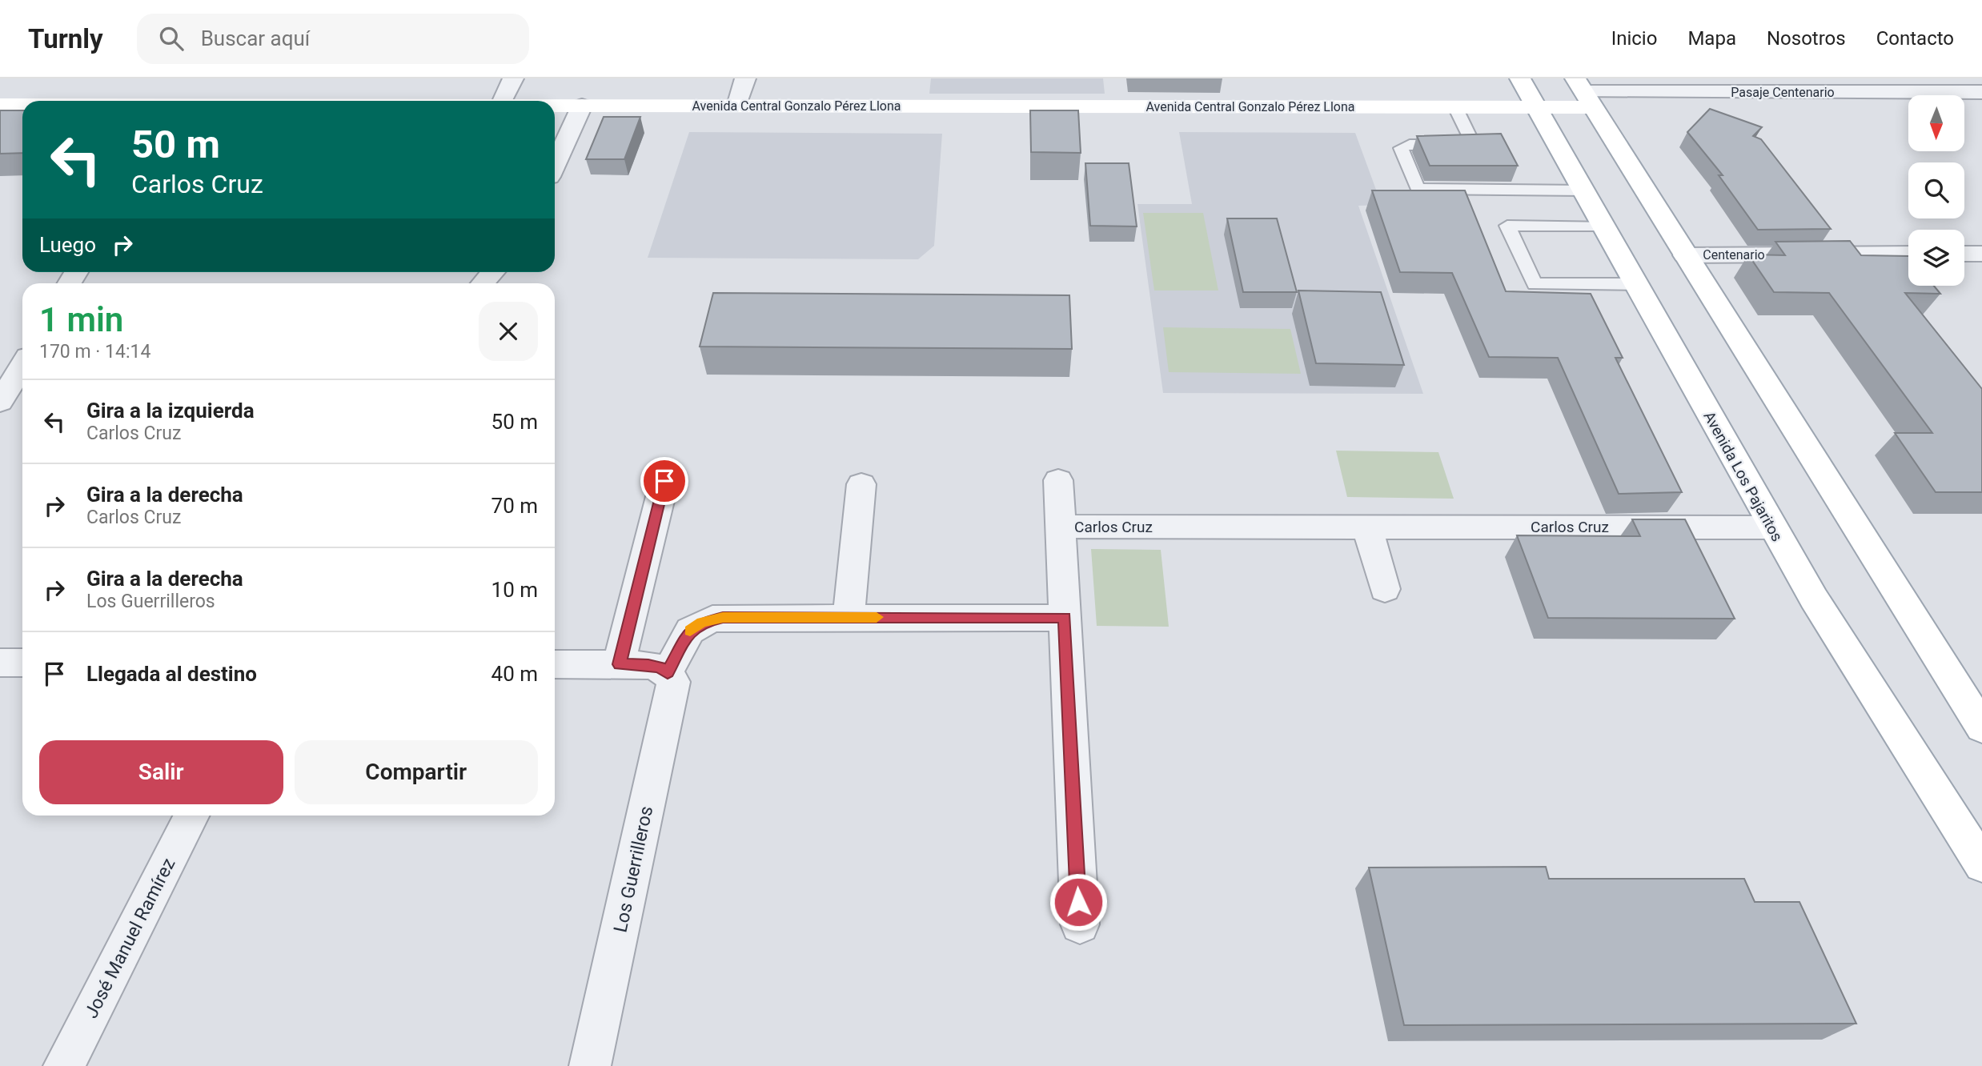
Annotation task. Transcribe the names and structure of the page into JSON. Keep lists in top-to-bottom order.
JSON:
{
  "streets": {
    "street": [
      "Pasaje Centenario",
      "Avenida Central Gonzalo Pérez Llona",
      "Centenario",
      "Avenida Los Pajaritos",
      "Carlos Cruz",
      "Los Guerrilleros",
      "José Manuel Ramírez"
    ]
  },
  "crossings": [
    ["Pasaje Centenario", "Avenida Central Gonzalo Pérez Llona"],
    ["Avenida Central Gonzalo Pérez Llona", "Avenida Los Pajaritos"],
    ["Avenida Los Pajaritos", "Carlos Cruz"]
  ],
  "north": "bottom",
  "page": {
    "header": "Turnly",
    "search": "Buscar aquí",
    "nav": [
      "Inicio",
      "Mapa",
      "Nosotros",
      "Contacto"
    ],
    "turn": ["50 m", "Carlos Cruz"],
    "then": "Luego",
    "heading": ["1 min", "170 m · 14:14"],
    "list": [
      {
        "name": "Gira a la izquierda",
        "note": "Carlos Cruz",
        "value": "50 m"
      },
      {
        "name": "Gira a la derecha",
        "note": "Carlos Cruz",
        "value": "70 m"
      },
      {
        "name": "Gira a la derecha",
        "note": "Los Guerrilleros",
        "value": "10 m"
      },
      {
        "name": "Llegada al destino",
        "value": "40 m"
      }
    ],
    "buttons": ["Salir", "Compartir"]
  }
}
